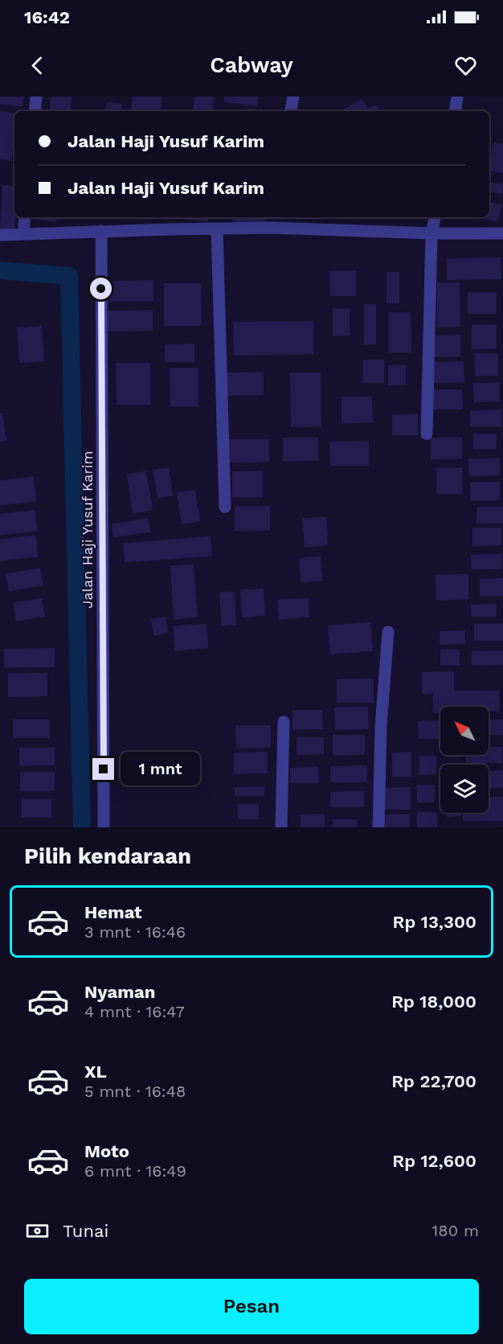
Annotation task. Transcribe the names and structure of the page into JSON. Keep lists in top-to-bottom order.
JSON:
{
  "streets": {
    "street": ["Jalan Haji Yusuf Karim"]
  },
  "north": "top left",
  "page": {
    "status": "16:42",
    "header": "Cabway",
    "banner": ["Jalan Haji Yusuf Karim", "Jalan Haji Yusuf Karim"],
    "bubble": "1 mnt",
    "heading": "Pilih kendaraan",
    "list": [
      {
        "name": "Hemat",
        "note": "3 mnt · 16:46",
        "value": "Rp 13,300"
      },
      {
        "name": "Nyaman",
        "note": "4 mnt · 16:47",
        "value": "Rp 18,000"
      },
      {
        "name": "XL",
        "note": "5 mnt · 16:48",
        "value": "Rp 22,700"
      },
      {
        "name": "Moto",
        "note": "6 mnt · 16:49",
        "value": "Rp 12,600"
      }
    ],
    "pay": ["Tunai", "180 m"],
    "buttons": "Pesan"
  }
}
